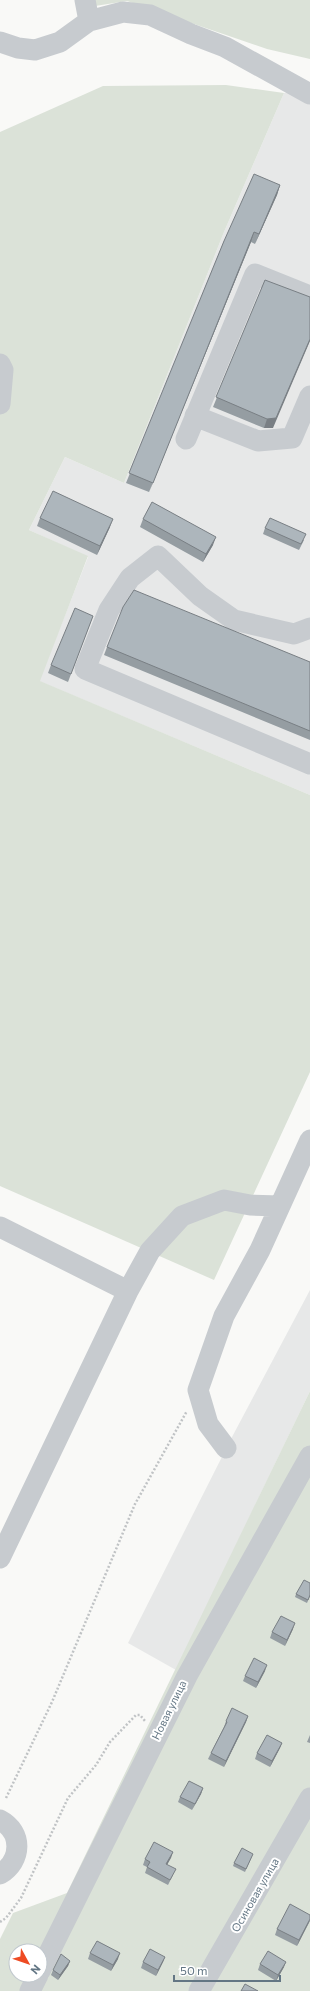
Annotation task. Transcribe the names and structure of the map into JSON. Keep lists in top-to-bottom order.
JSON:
{
  "streets": {
    "street": ["Новая улица", "Осиновая улица"]
  },
  "scale_bar": "50 m",
  "north": "bottom right"
}
